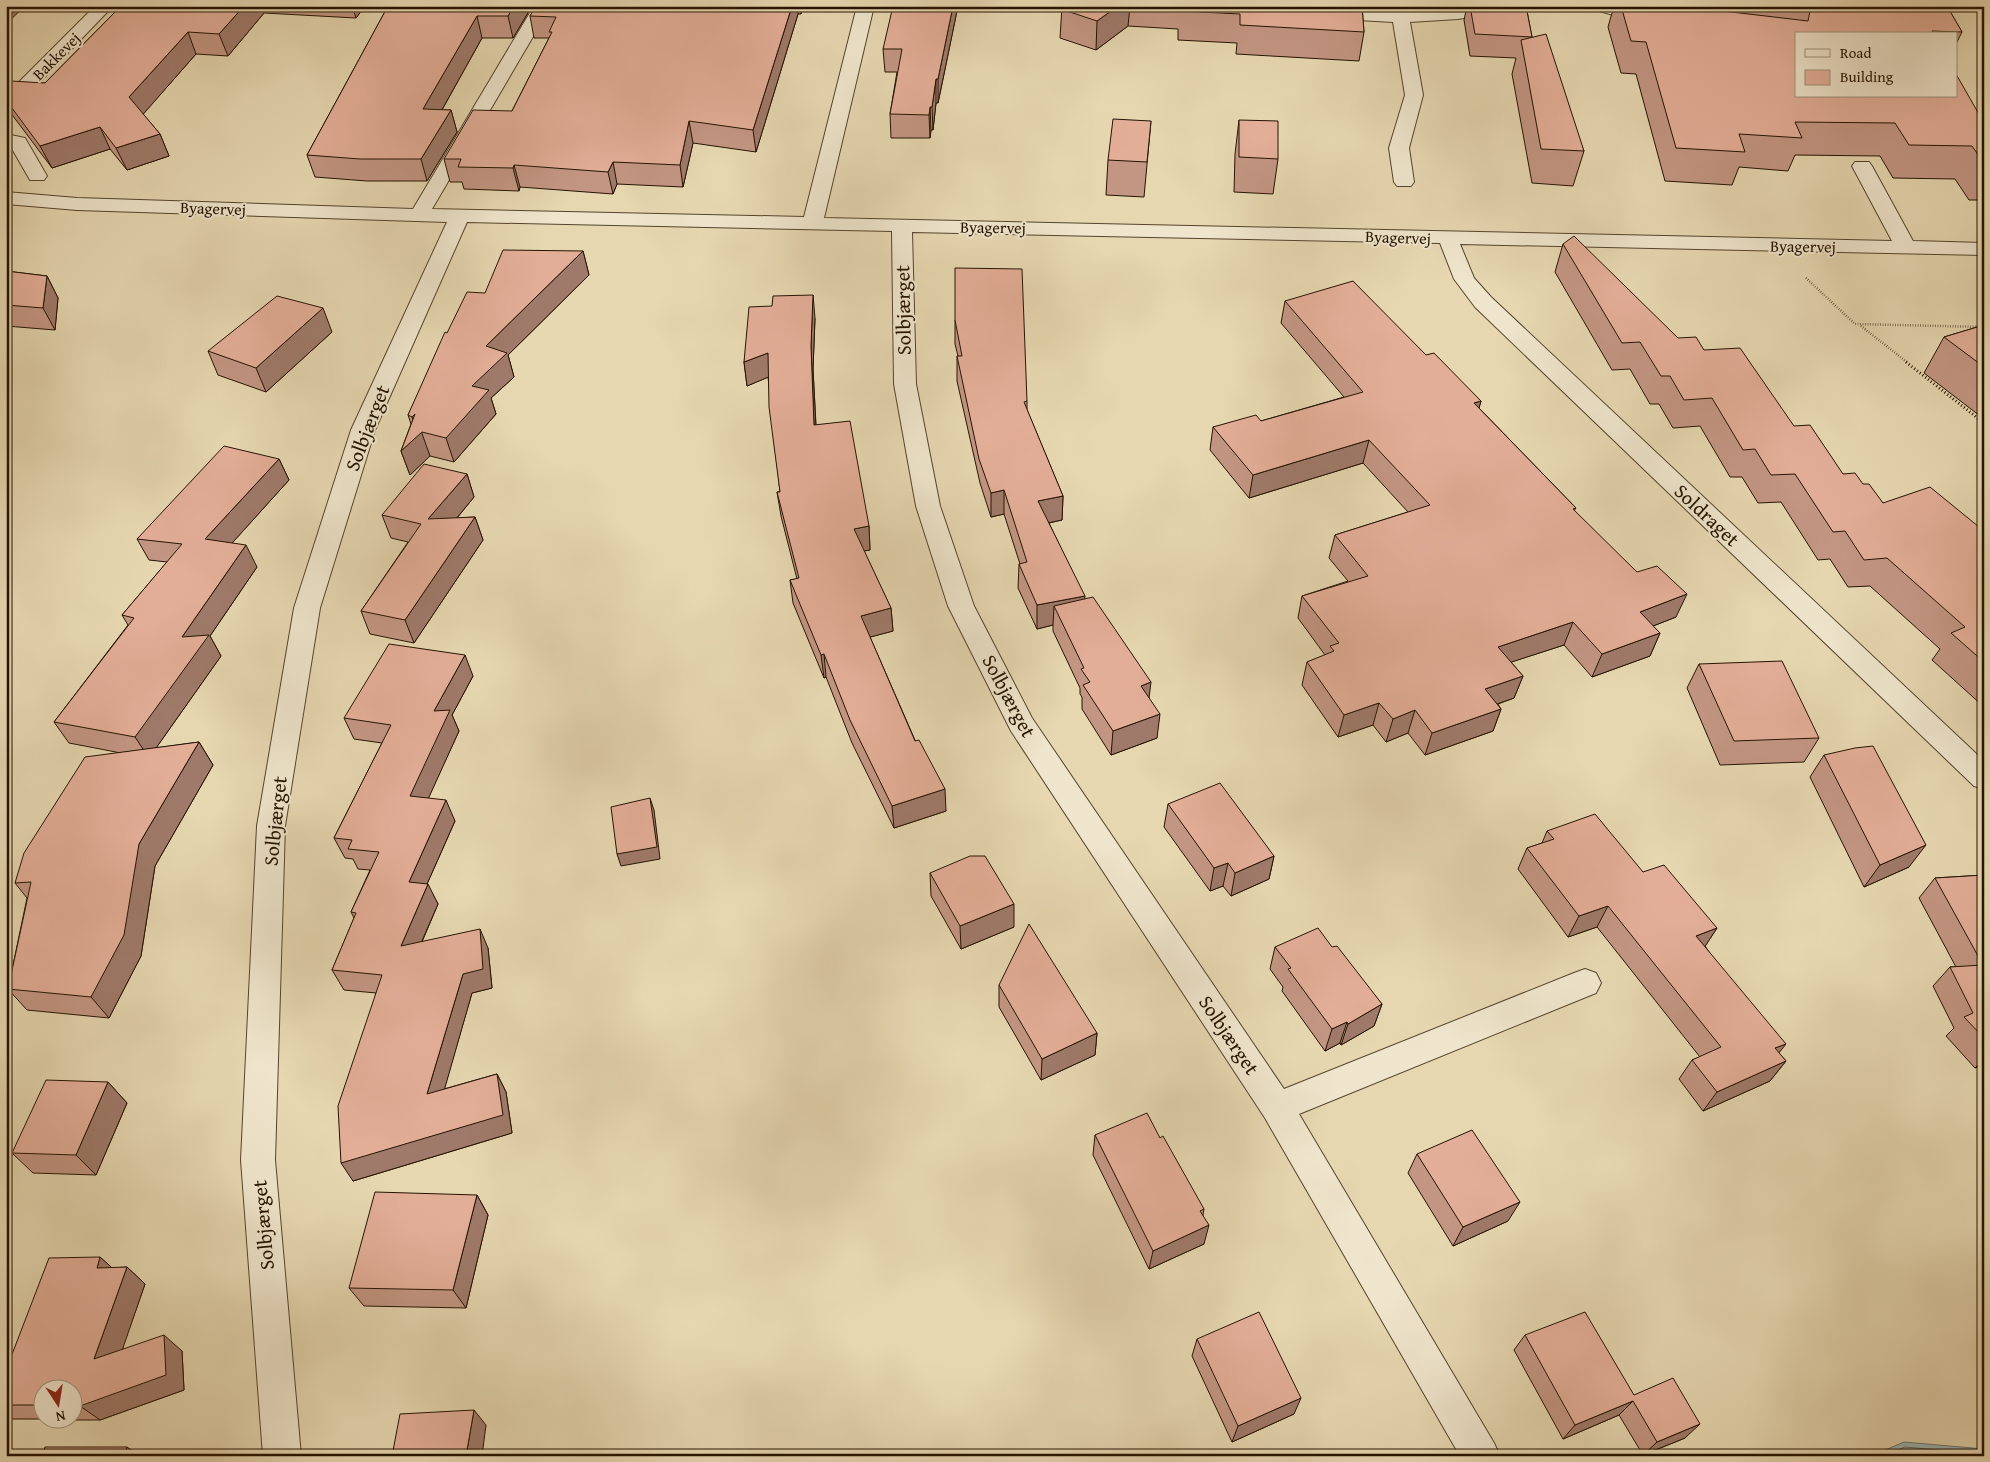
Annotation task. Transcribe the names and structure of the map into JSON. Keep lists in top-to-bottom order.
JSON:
{
  "streets": {
    "street": [
      "Bakkevej",
      "Byagervej",
      "Solbjærget",
      "Soldraget"
    ]
  },
  "crossings": [
    ["Byagervej", "Solbjærget"],
    ["Byagervej", "Soldraget"]
  ],
  "legend": ["Road", "Building"],
  "north": "bottom"
}
